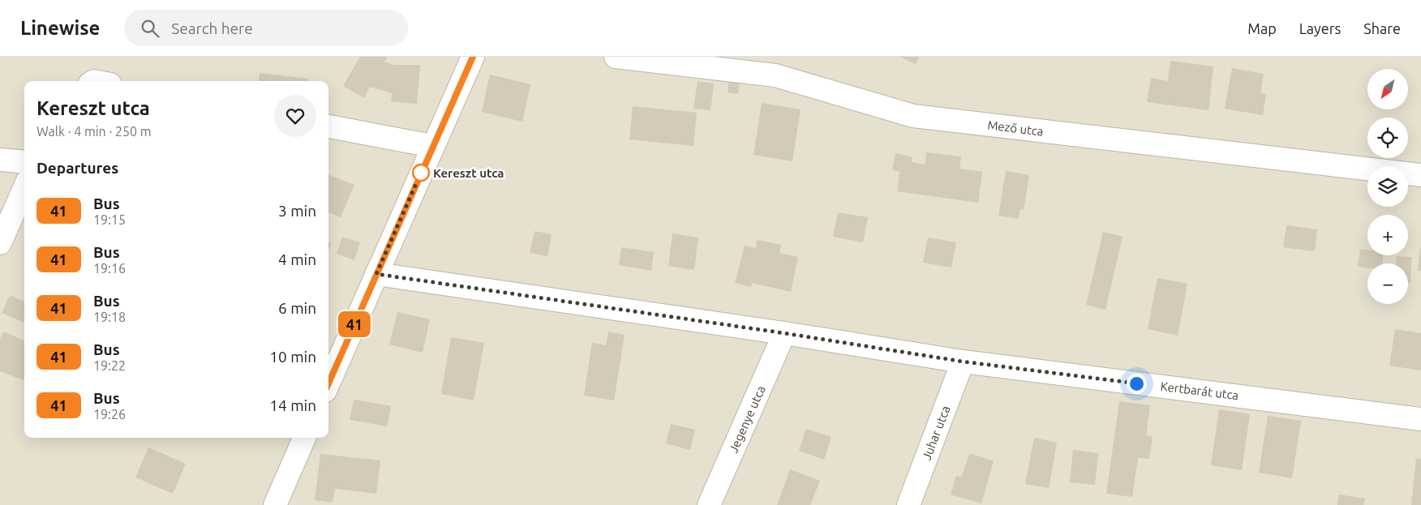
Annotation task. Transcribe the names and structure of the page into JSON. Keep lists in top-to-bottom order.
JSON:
{
  "streets": {
    "street": [
      "Mező utca",
      "Kertbarát utca",
      "Jegenye utca",
      "Juhar utca"
    ]
  },
  "crossings": [
    ["Kertbarát utca", "Jegenye utca"],
    ["Kertbarát utca", "Juhar utca"]
  ],
  "places": ["Kereszt utca"],
  "lines": ["bus line 41"],
  "north": "bottom left",
  "page": {
    "header": "Linewise",
    "search": "Search here",
    "nav": ["Map", "Layers", "Share"],
    "on_map": "41",
    "map_buttons": ["+", "−"],
    "heading": [
      ["Kereszt utca", "Walk · 4 min · 250 m"],
      "Departures"
    ],
    "list": [
      {
        "mark": "41",
        "name": "Bus",
        "note": "19:15",
        "value": "3 min"
      },
      {
        "mark": "41",
        "name": "Bus",
        "note": "19:16",
        "value": "4 min"
      },
      {
        "mark": "41",
        "name": "Bus",
        "note": "19:18",
        "value": "6 min"
      },
      {
        "mark": "41",
        "name": "Bus",
        "note": "19:22",
        "value": "10 min"
      },
      {
        "mark": "41",
        "name": "Bus",
        "note": "19:26",
        "value": "14 min"
      }
    ]
  }
}
